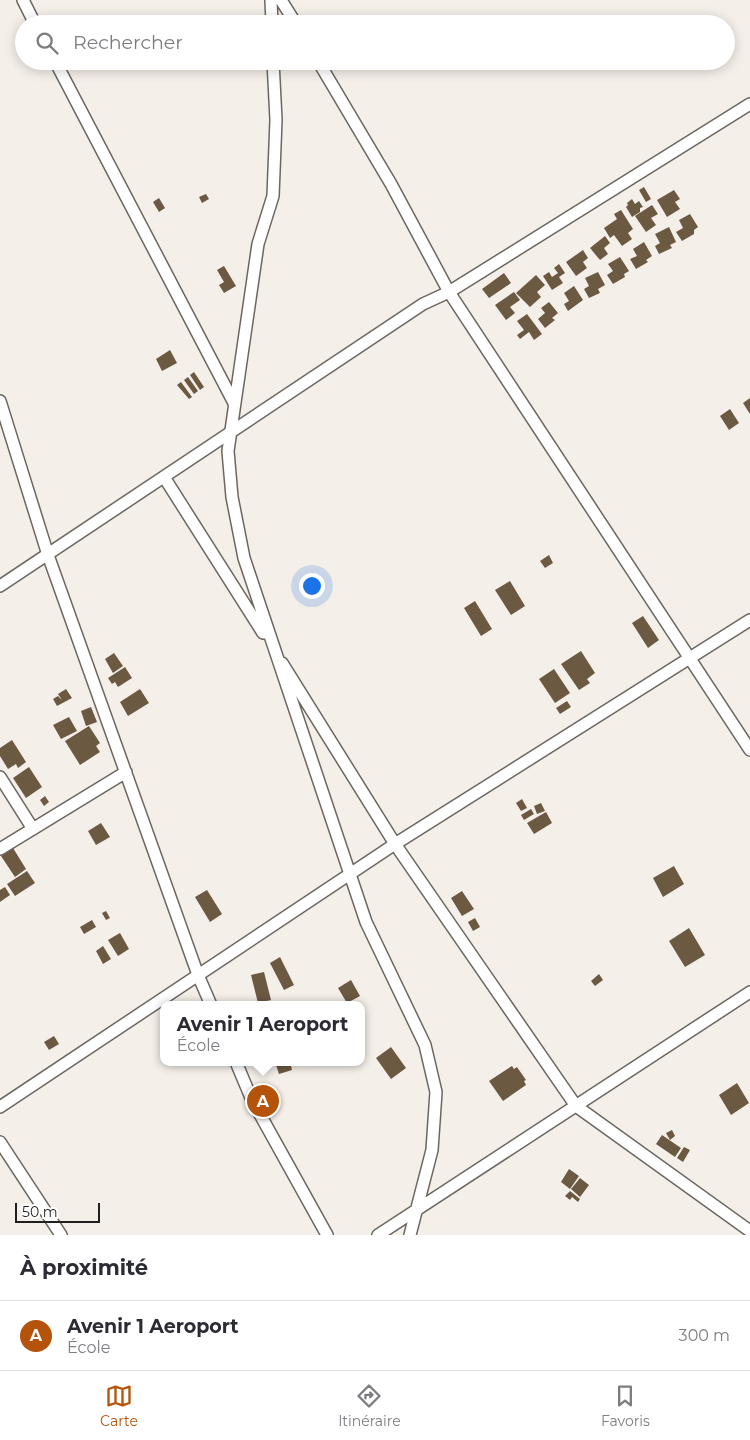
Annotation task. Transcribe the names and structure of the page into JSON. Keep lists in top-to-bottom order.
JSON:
{
  "scale_bar": "50 m",
  "page": {
    "search": "Rechercher",
    "popup": ["Avenir 1 Aeroport", "École"],
    "pins": "A",
    "scale": "50 m",
    "heading": "À proximité",
    "list": [
      {
        "mark": "A",
        "name": "Avenir 1 Aeroport",
        "note": "École",
        "value": "300 m"
      }
    ],
    "nav": ["Carte", "Itinéraire", "Favoris"]
  }
}
